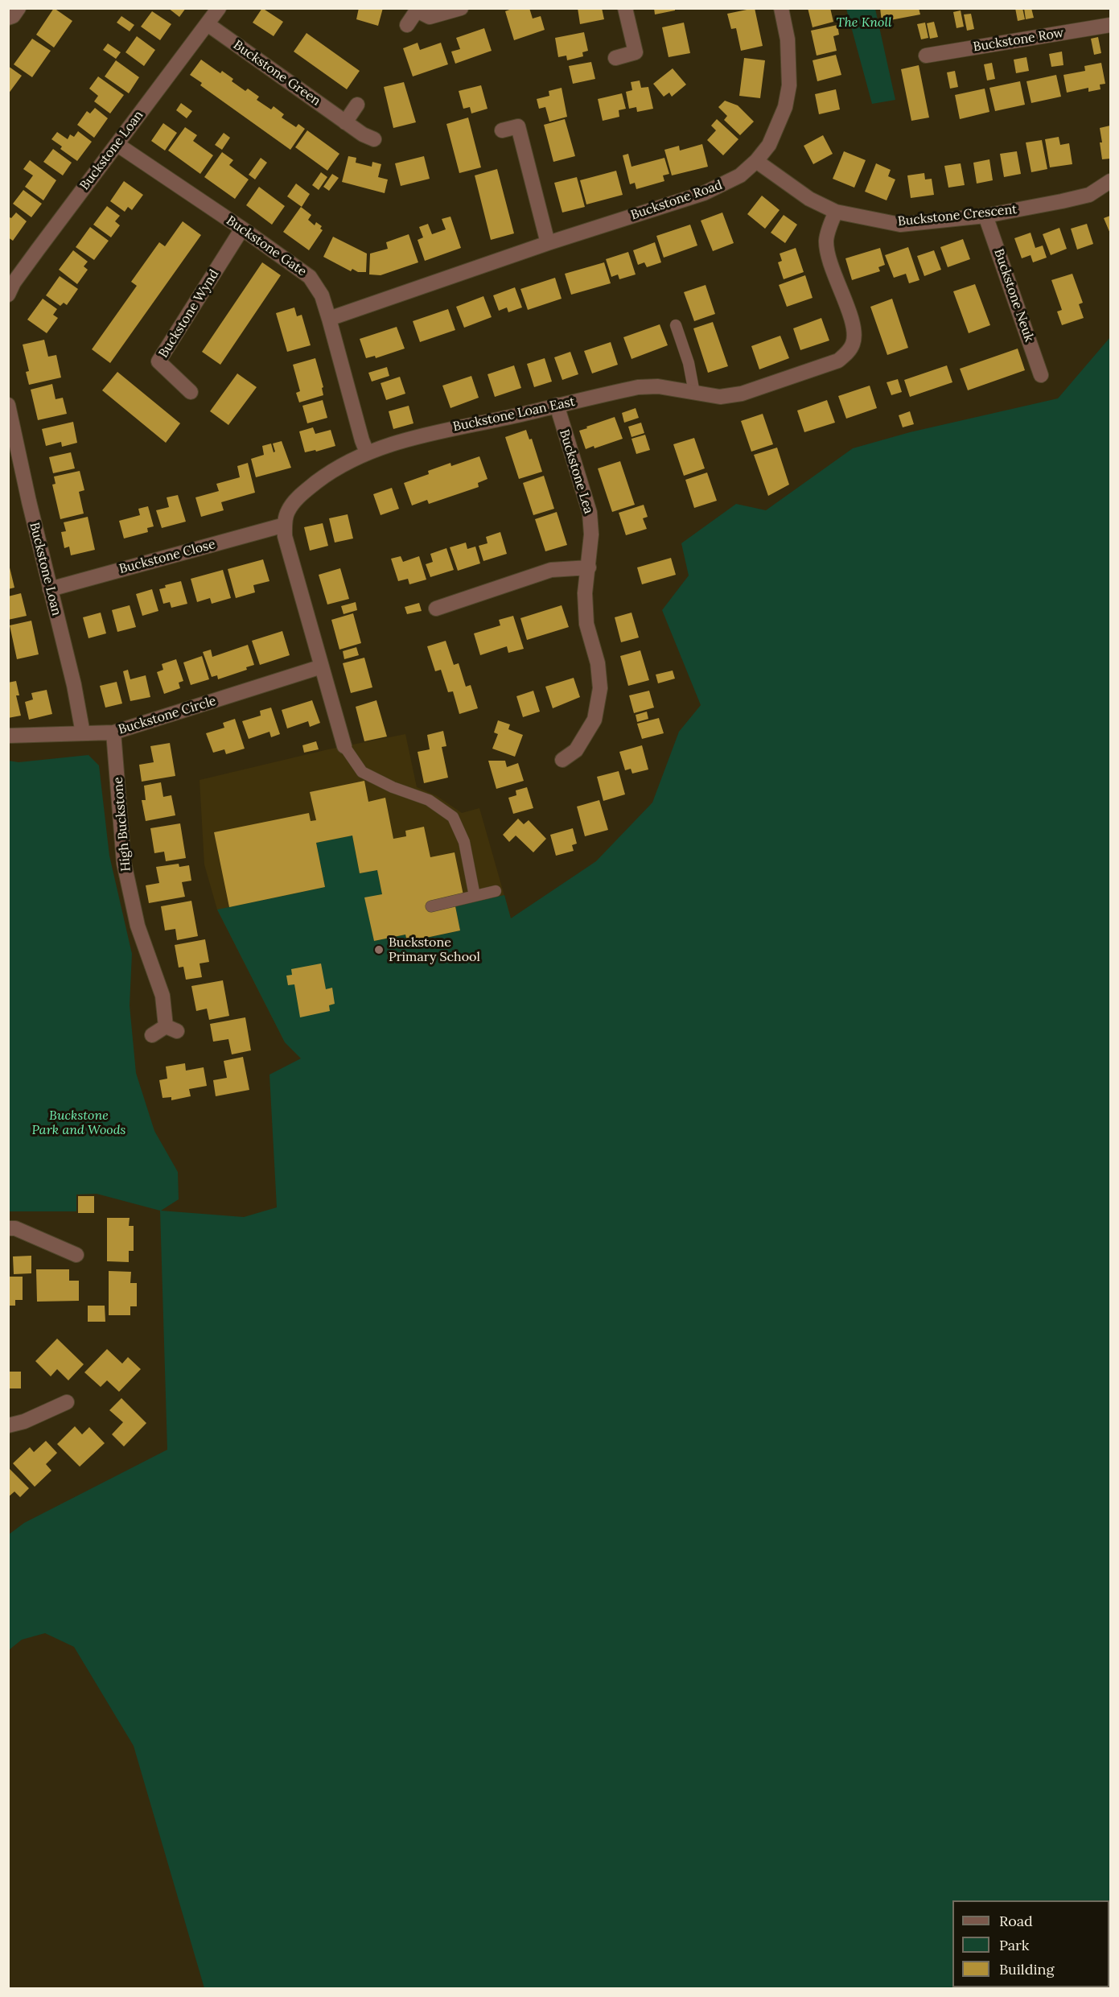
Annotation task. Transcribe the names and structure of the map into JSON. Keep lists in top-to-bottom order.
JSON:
{
  "streets": {
    "street": [
      "Buckstone Row",
      "Buckstone Green",
      "Buckstone Loan",
      "Buckstone Road",
      "Buckstone Crescent",
      "Buckstone Gate",
      "Buckstone Neuk",
      "Buckstone Wynd",
      "Buckstone Loan East",
      "Buckstone Lea",
      "Buckstone Close",
      "Buckstone Circle",
      "High Buckstone"
    ]
  },
  "crossings": [
    ["Buckstone Green", "Buckstone Loan"],
    ["Buckstone Loan", "Buckstone Gate"],
    ["Buckstone Loan", "Buckstone Close"],
    ["Buckstone Loan", "Buckstone Circle"],
    ["Buckstone Road", "Buckstone Crescent"],
    ["Buckstone Road", "Buckstone Gate"],
    ["Buckstone Crescent", "Buckstone Neuk"],
    ["Buckstone Crescent", "Buckstone Loan East"],
    ["Buckstone Gate", "Buckstone Wynd"],
    ["Buckstone Gate", "Buckstone Loan East"],
    ["Buckstone Loan East", "Buckstone Lea"],
    ["Buckstone Loan East", "Buckstone Close"],
    ["Buckstone Circle", "High Buckstone"]
  ],
  "parks": ["The Knoll", "Buckstone Park and Woods"],
  "places": ["Buckstone Primary School"],
  "legend": ["Road", "Park", "Building"]
}
